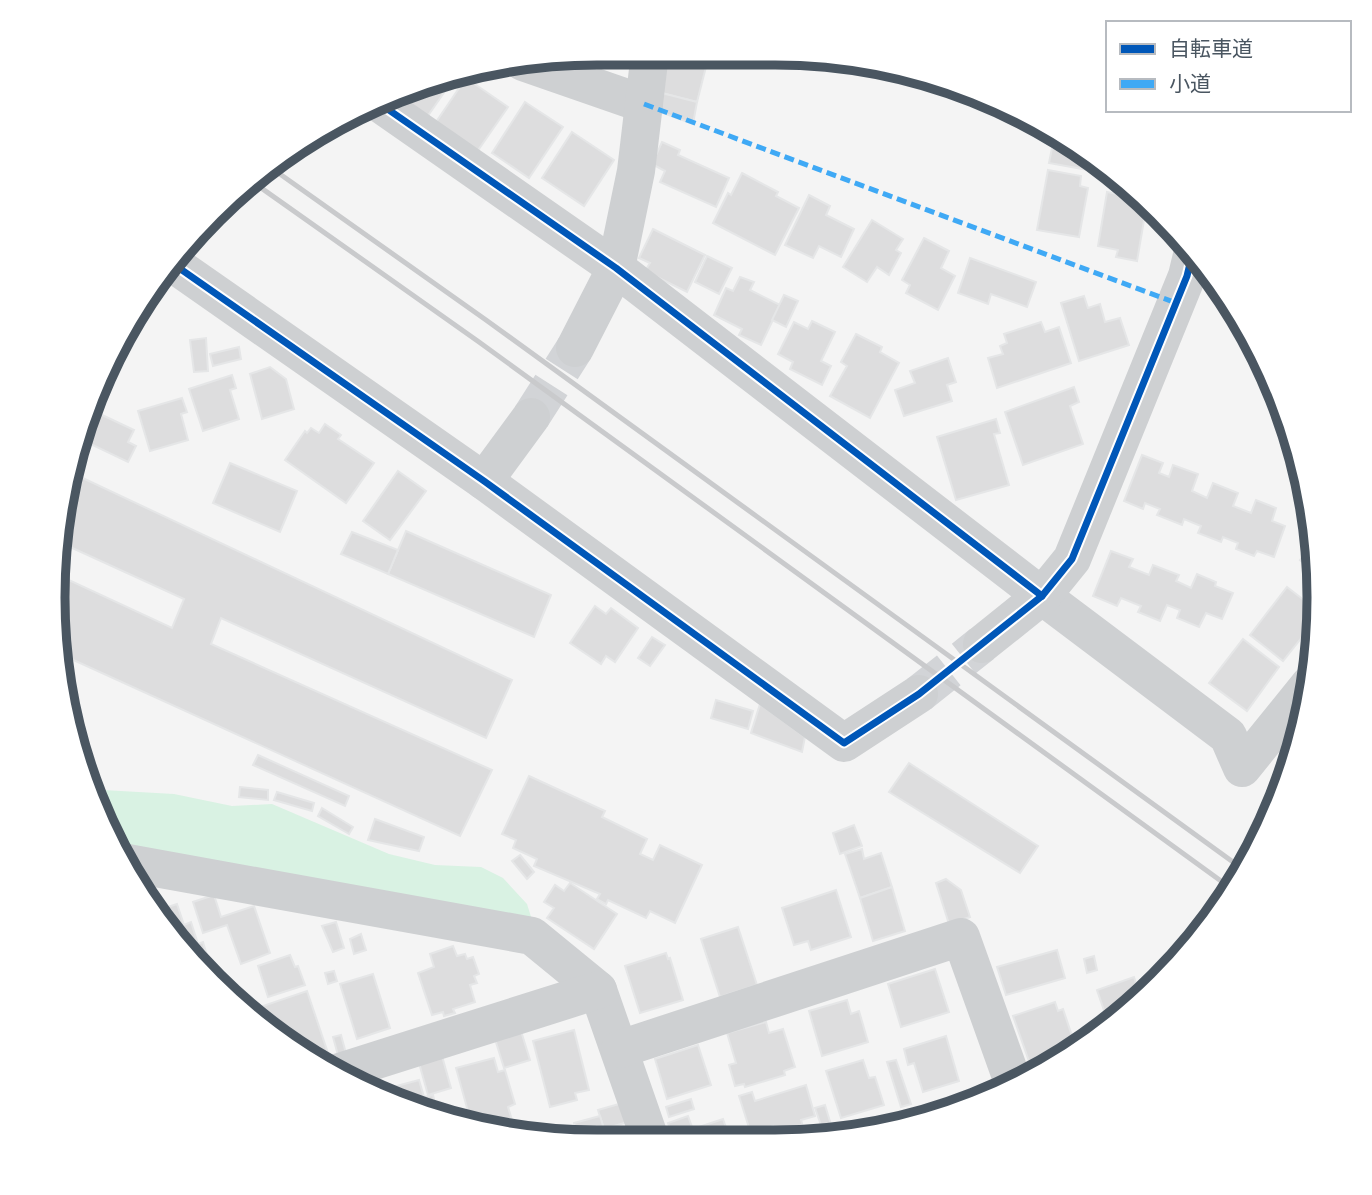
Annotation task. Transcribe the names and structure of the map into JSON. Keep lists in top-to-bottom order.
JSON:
{
  "legend": ["自転車道", "小道"]
}
